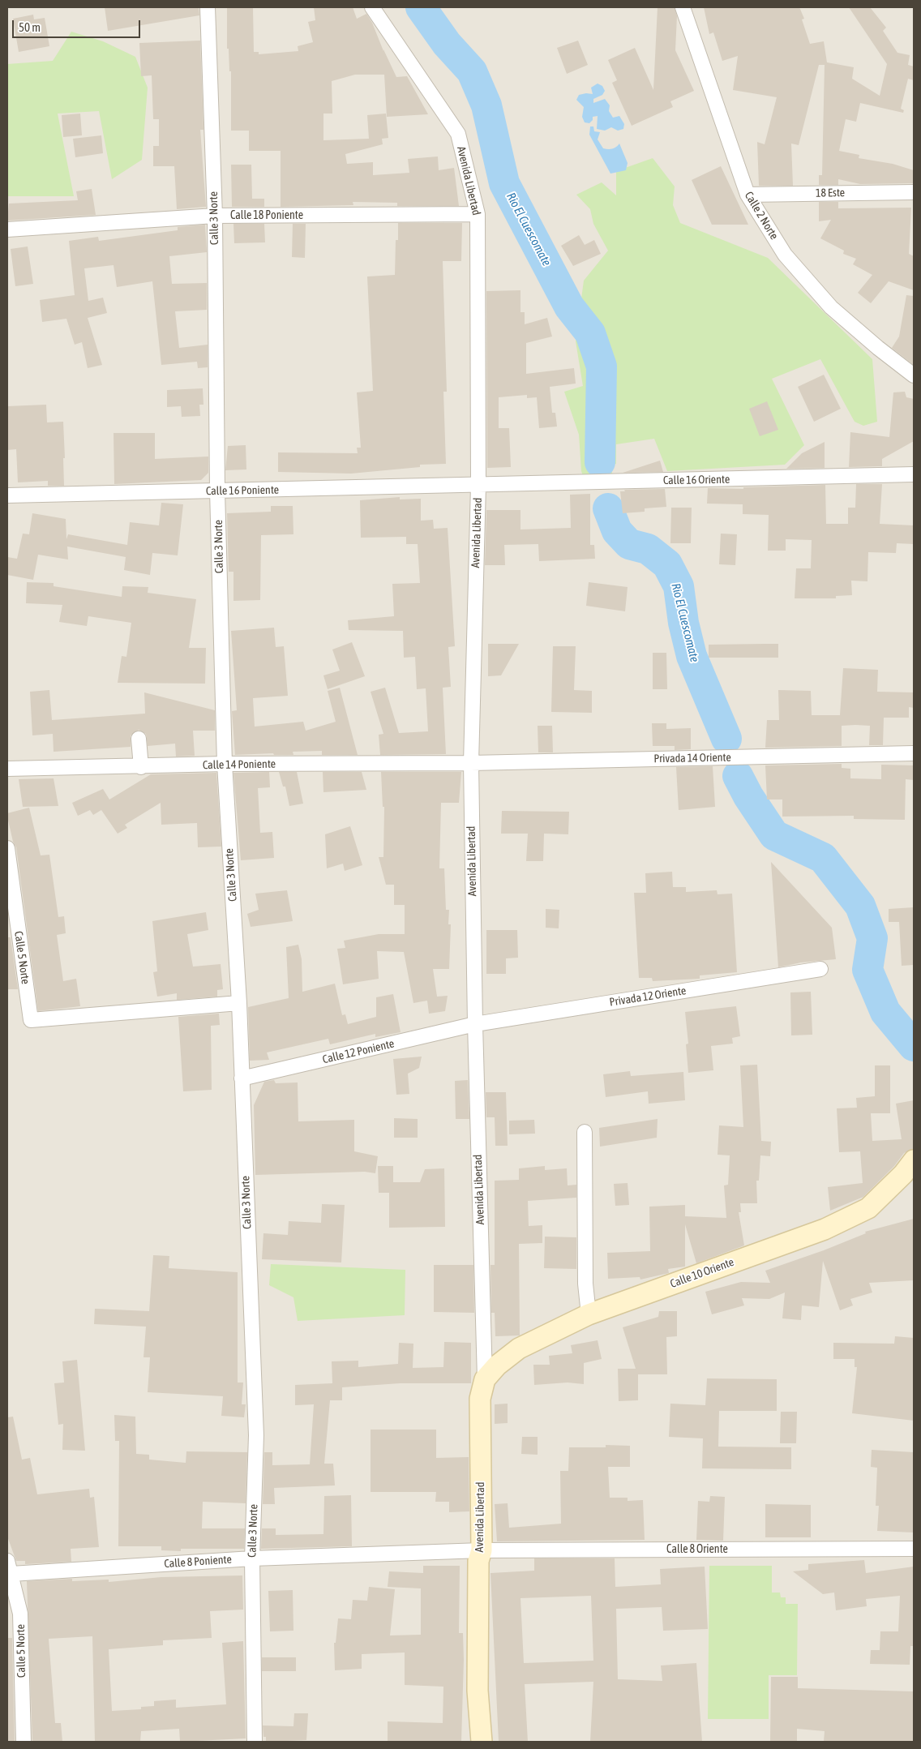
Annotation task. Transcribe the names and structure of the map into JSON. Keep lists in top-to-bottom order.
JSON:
{
  "streets": {
    "main road": ["Avenida Libertad", "Calle 10 Oriente"],
    "street": [
      "18 Este",
      "Calle 18 Poniente",
      "Calle 2 Norte",
      "Calle 3 Norte",
      "Calle 16 Oriente",
      "Calle 16 Poniente",
      "Privada 14 Oriente",
      "Calle 14 Poniente",
      "Calle 5 Norte",
      "Privada 12 Oriente",
      "Calle 12 Poniente",
      "Calle 8 Oriente",
      "Calle 8 Poniente"
    ]
  },
  "crossings": [
    ["Avenida Libertad", "Calle 18 Poniente"],
    ["Avenida Libertad", "Calle 16 Oriente"],
    ["Avenida Libertad", "Calle 16 Poniente"],
    ["Avenida Libertad", "Privada 14 Oriente"],
    ["Avenida Libertad", "Calle 14 Poniente"],
    ["Avenida Libertad", "Privada 12 Oriente"],
    ["Avenida Libertad", "Calle 12 Poniente"],
    ["Avenida Libertad", "Calle 10 Oriente"],
    ["Avenida Libertad", "Calle 8 Oriente"],
    ["Avenida Libertad", "Calle 8 Poniente"],
    ["18 Este", "Calle 2 Norte"],
    ["Calle 18 Poniente", "Calle 3 Norte"],
    ["Calle 3 Norte", "Calle 16 Poniente"],
    ["Calle 3 Norte", "Calle 14 Poniente"],
    ["Calle 3 Norte", "Calle 5 Norte"],
    ["Calle 3 Norte", "Calle 12 Poniente"],
    ["Calle 3 Norte", "Calle 8 Poniente"],
    ["Calle 16 Oriente", "Calle 16 Poniente"],
    ["Privada 14 Oriente", "Calle 14 Poniente"],
    ["Calle 5 Norte", "Calle 8 Poniente"],
    ["Privada 12 Oriente", "Calle 12 Poniente"],
    ["Calle 8 Oriente", "Calle 8 Poniente"]
  ],
  "water": ["Rio El Cuescomate"],
  "scale_bar": "50 m"
}
